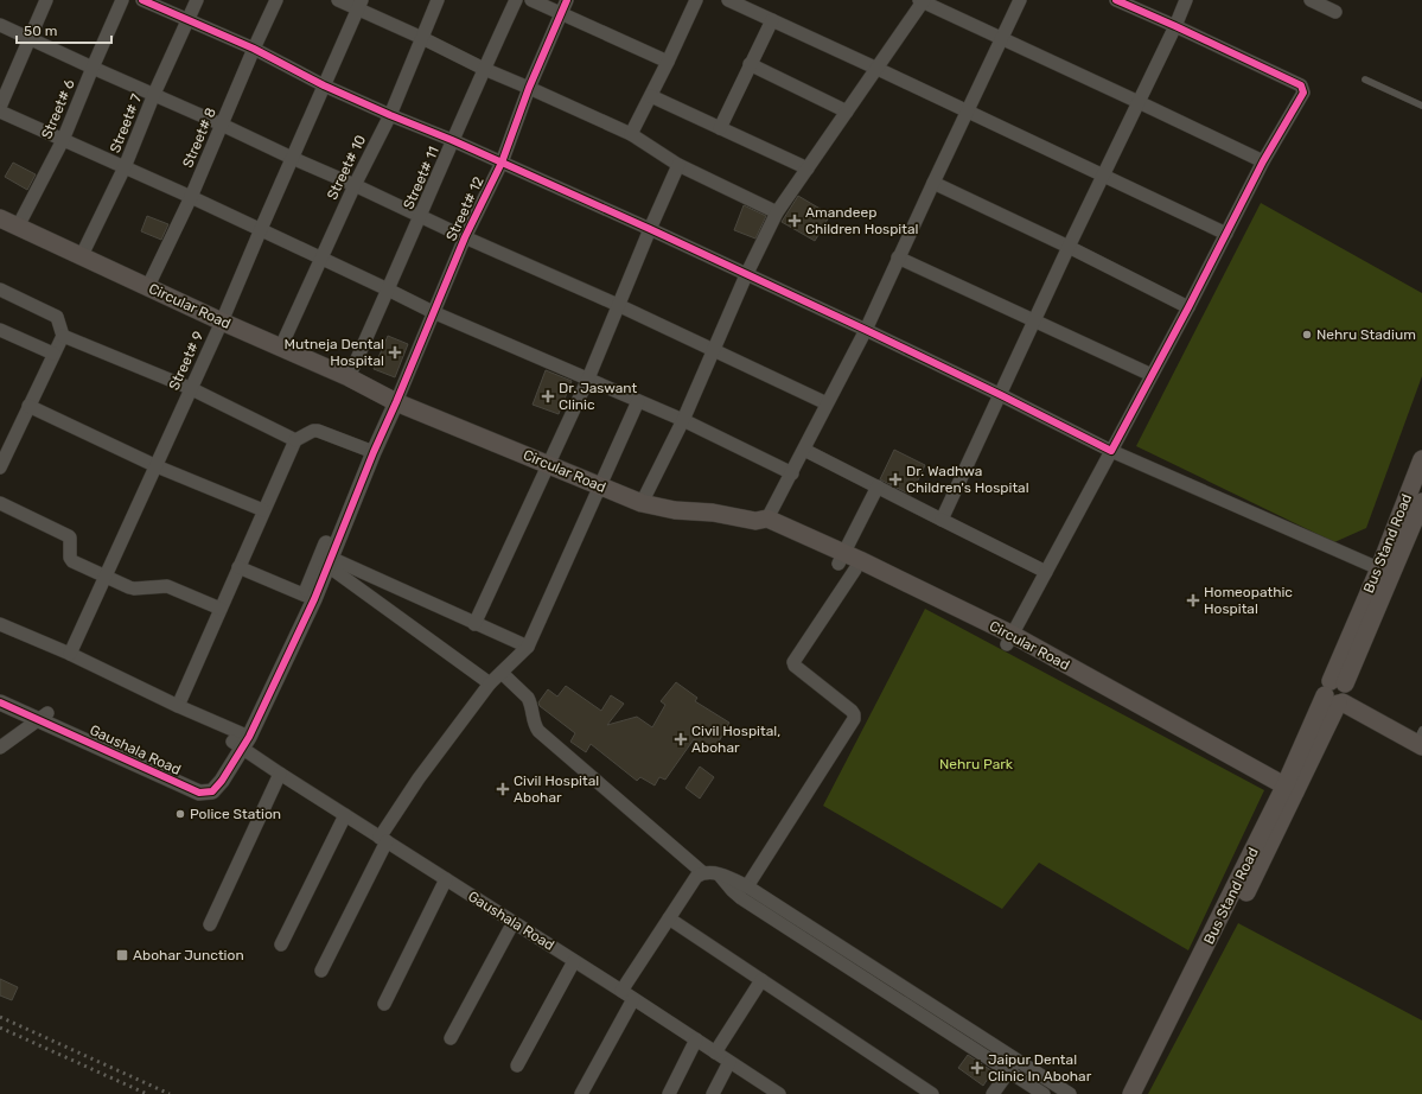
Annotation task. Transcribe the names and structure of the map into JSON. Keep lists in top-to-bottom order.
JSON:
{
  "streets": {
    "main road": ["Circular Road", "Bus Stand Road"],
    "street": [
      "Street# 6",
      "Street# 7",
      "Street# 8",
      "Street# 10",
      "Street# 11",
      "Street# 12",
      "Street# 9",
      "Gaushala Road"
    ]
  },
  "crossings": [
    ["Street# 6", "Circular Road"],
    ["Street# 7", "Circular Road"],
    ["Street# 8", "Circular Road"],
    ["Street# 10", "Circular Road"],
    ["Street# 11", "Circular Road"],
    ["Street# 12", "Circular Road"],
    ["Circular Road", "Street# 9"],
    ["Circular Road", "Bus Stand Road"]
  ],
  "parks": ["Nehru Park"],
  "places": {
    "health": [
      "Amandeep Children Hospital",
      "Mutneja Dental Hospital",
      "Dr. Jaswant Clinic",
      "Dr. Wadhwa Children's Hospital",
      "Homeopathic Hospital",
      "Civil Hospital, Abohar",
      "Civil Hospital Abohar",
      "Jaipur Dental Clinic In Abohar"
    ],
    "other": ["Nehru Stadium", "Police Station"],
    "transit": ["Abohar Junction"]
  },
  "scale_bar": "50 m"
}
